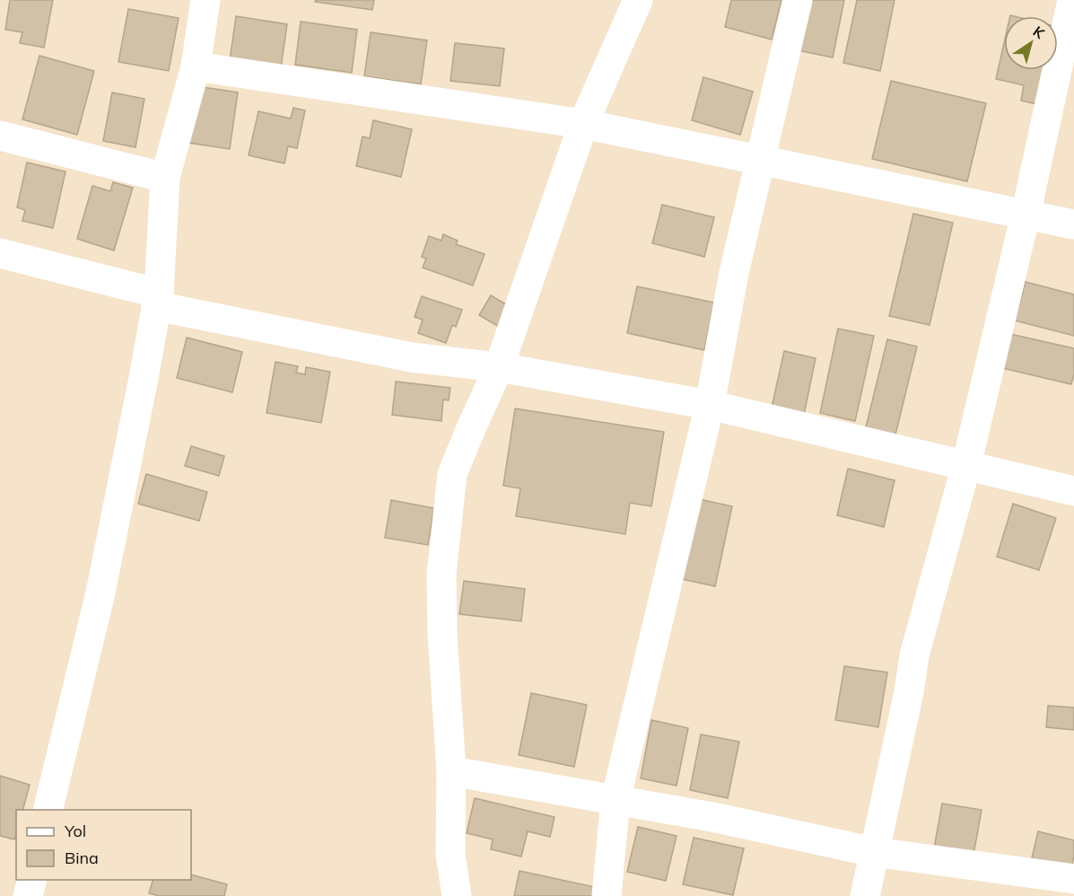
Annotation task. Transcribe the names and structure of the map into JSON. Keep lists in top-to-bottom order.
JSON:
{
  "legend": ["Yol", "Bina"],
  "north": "top right"
}
